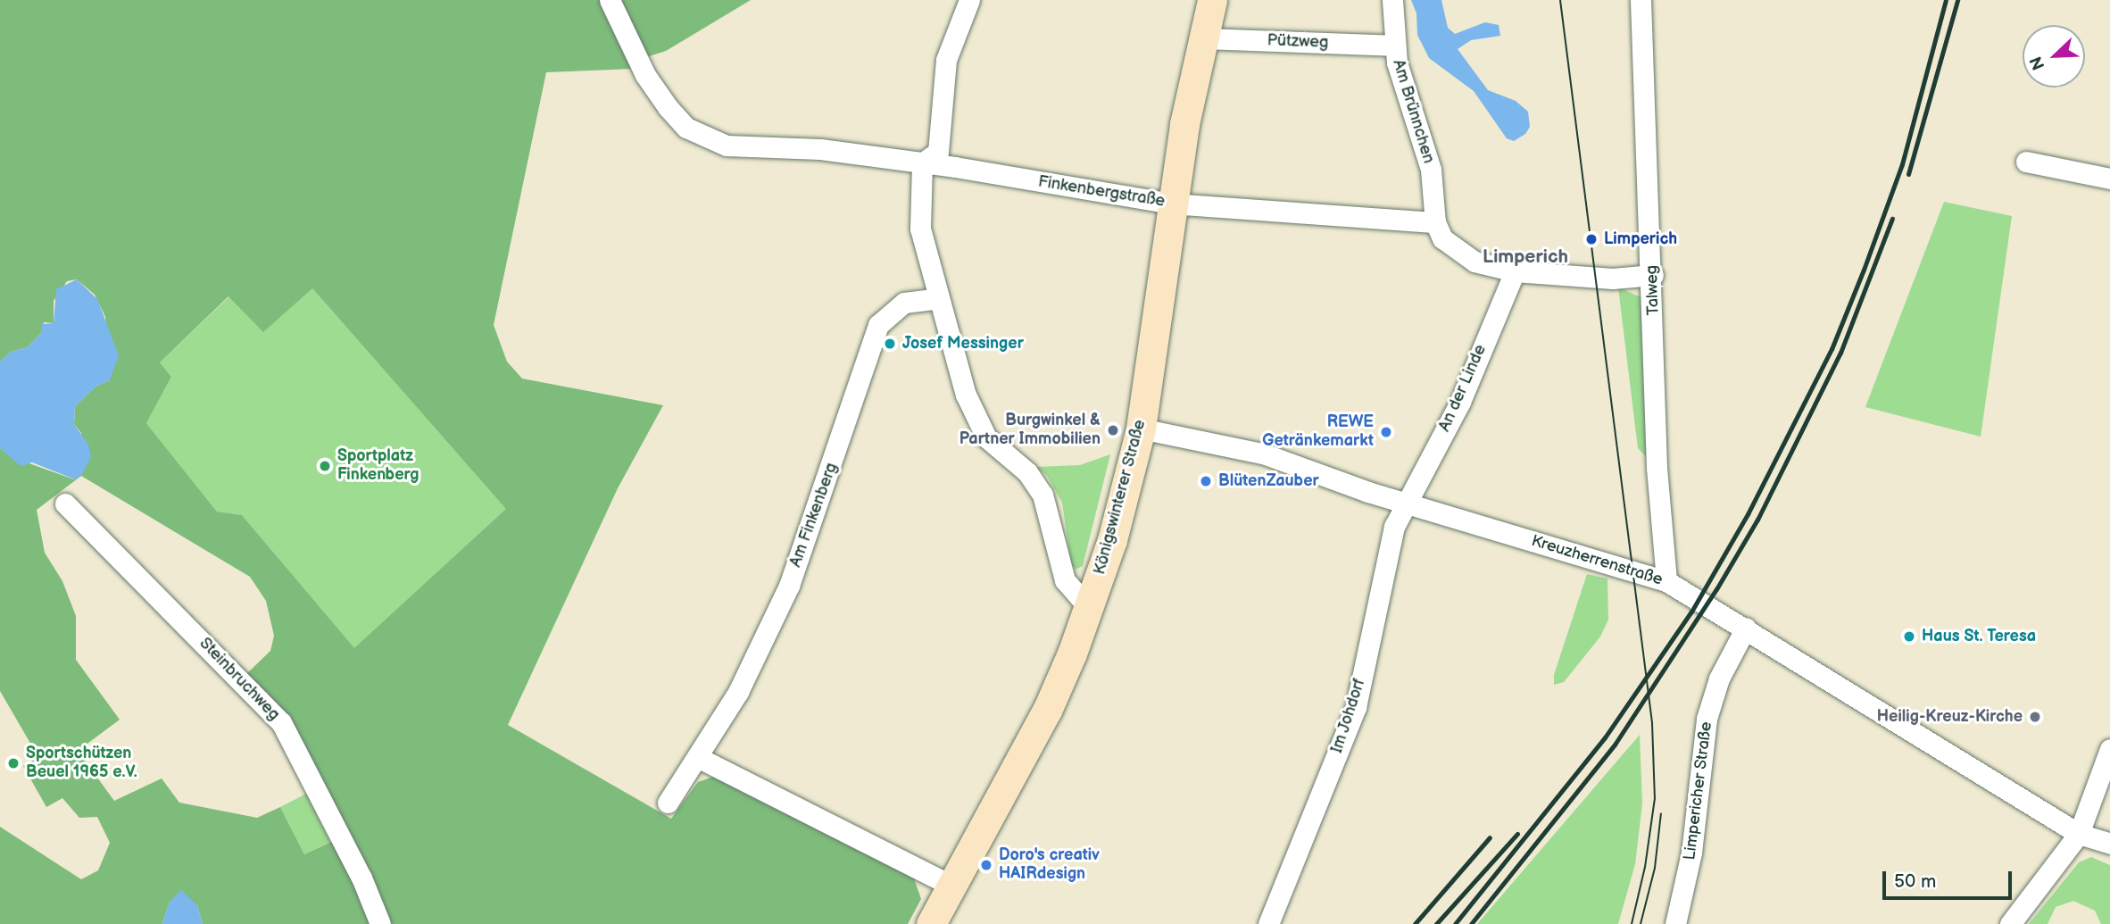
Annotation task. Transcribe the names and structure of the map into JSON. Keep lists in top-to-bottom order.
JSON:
{
  "streets": {
    "main road": ["Königswinterer Straße"],
    "street": [
      "Pützweg",
      "Am Brünnchen",
      "Finkenbergstraße",
      "Talweg",
      "An der Linde",
      "Am Finkenberg",
      "Kreuzherrenstraße",
      "Steinbruchweg",
      "Im Johdorf",
      "Limpericher Straße"
    ]
  },
  "crossings": [
    ["Pützweg", "Am Brünnchen"],
    ["Pützweg", "Königswinterer Straße"],
    ["Am Brünnchen", "Finkenbergstraße"],
    ["Finkenbergstraße", "Königswinterer Straße"],
    ["Talweg", "Kreuzherrenstraße"],
    ["An der Linde", "Kreuzherrenstraße"],
    ["An der Linde", "Im Johdorf"],
    ["Königswinterer Straße", "Kreuzherrenstraße"],
    ["Kreuzherrenstraße", "Im Johdorf"],
    ["Kreuzherrenstraße", "Limpericher Straße"]
  ],
  "districts": ["Limperich"],
  "places": [
    "Limperich",
    "Josef Messinger",
    "Burgwinkel & Partner Immobilien",
    "REWE Getränkemarkt",
    "Sportplatz Finkenberg",
    "BlütenZauber",
    "Haus St. Teresa",
    "Heilig-Kreuz-Kirche",
    "Sportschützen Beuel 1965 e.V.",
    "Doro's creativ HAIRdesign"
  ],
  "scale_bar": "50 m",
  "north": "bottom left"
}
